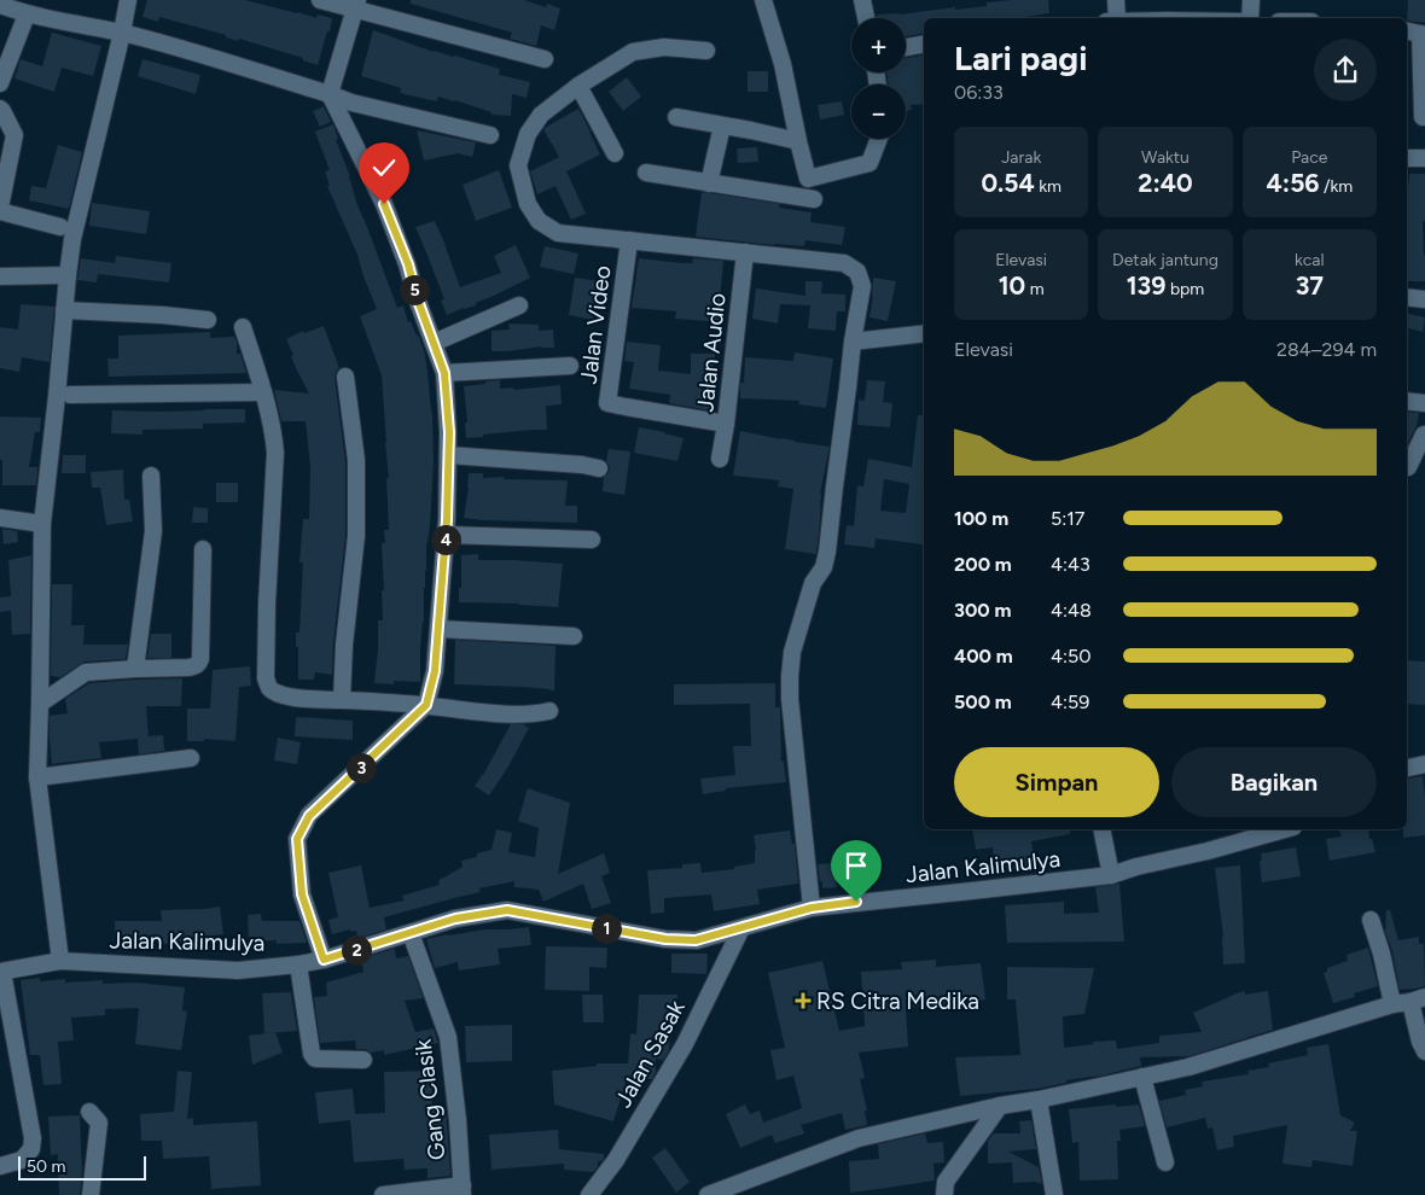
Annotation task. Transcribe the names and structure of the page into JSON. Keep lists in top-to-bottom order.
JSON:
{
  "streets": {
    "street": [
      "Jalan Video",
      "Jalan Audio",
      "Jalan Kalimulya",
      "Jalan Sasak",
      "Gang Clasik"
    ]
  },
  "crossings": [
    ["Jalan Video", "Jalan Audio"],
    ["Jalan Kalimulya", "Jalan Sasak"],
    ["Jalan Kalimulya", "Gang Clasik"]
  ],
  "places": {
    "health": ["RS Citra Medika"]
  },
  "scale_bar": "50 m",
  "page": {
    "map_buttons": ["+", "−"],
    "heading": ["Lari pagi", "06:33"],
    "stats": [
      ["Jarak", "0.54 km"],
      ["Waktu", "2:40"],
      ["Pace", "4:56 /km"],
      ["Elevasi", "10 m"],
      ["Detak jantung", "139 bpm"],
      ["kcal", "37"]
    ],
    "pins": [
      "5",
      "4",
      "3",
      "1",
      "2"
    ],
    "chart": ["Elevasi", "284–294 m"],
    "list": [
      {
        "name": "100 m",
        "note": "5:17"
      },
      {
        "name": "200 m",
        "note": "4:43"
      },
      {
        "name": "300 m",
        "note": "4:48"
      },
      {
        "name": "400 m",
        "note": "4:50"
      },
      {
        "name": "500 m",
        "note": "4:59"
      }
    ],
    "buttons": ["Simpan", "Bagikan"],
    "scale": "50 m"
  }
}
